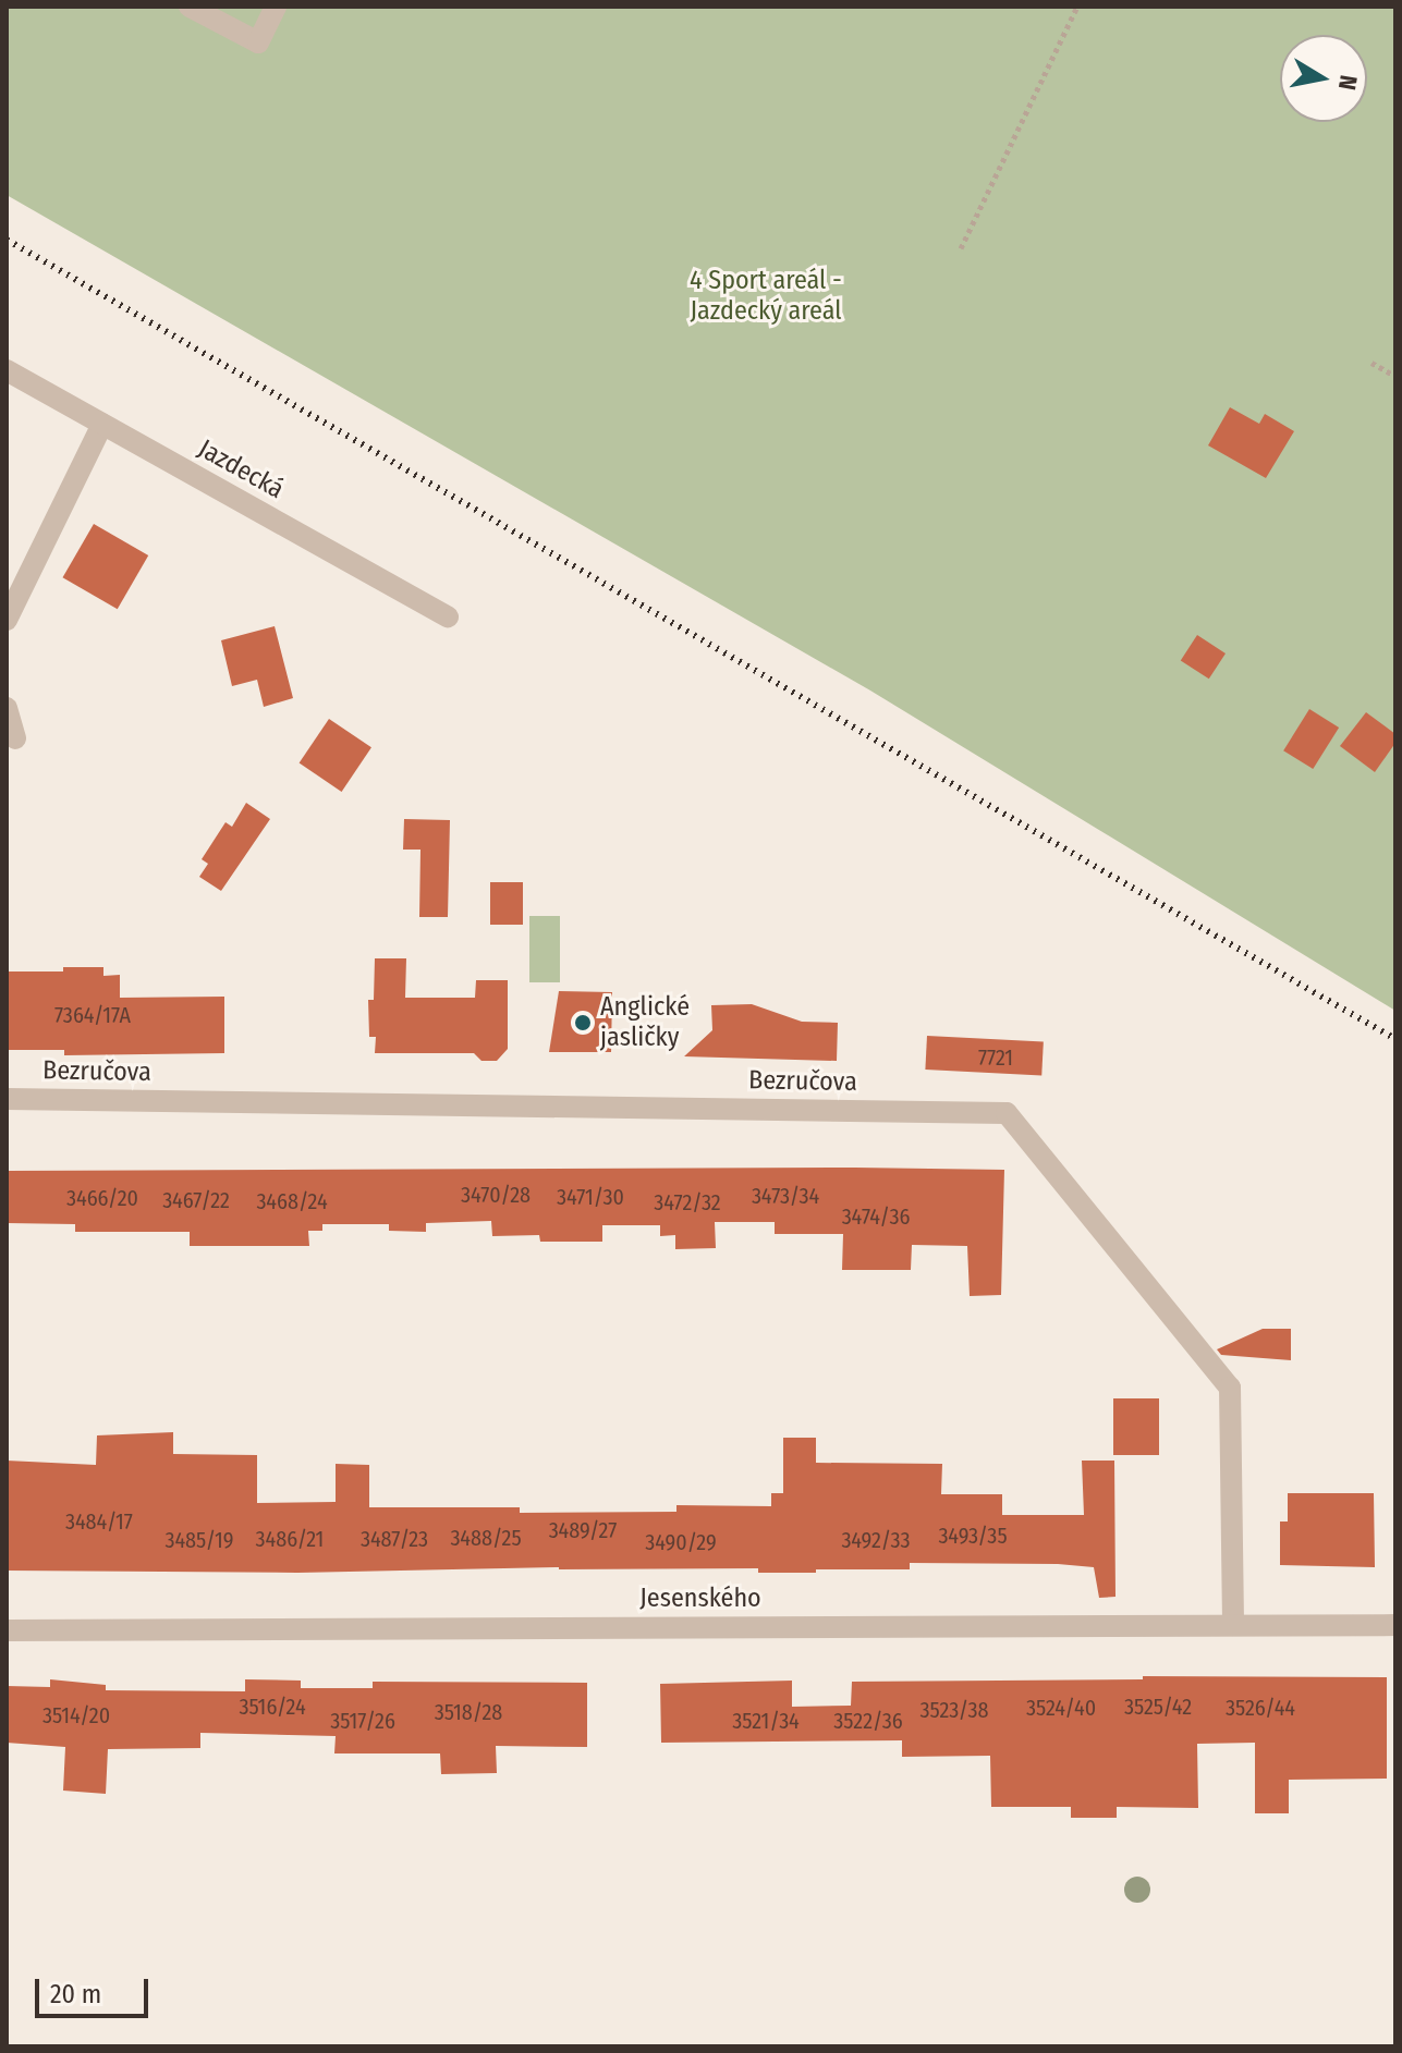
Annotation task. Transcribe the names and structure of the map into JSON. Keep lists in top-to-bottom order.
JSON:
{
  "streets": {
    "street": ["Jazdecká", "Bezručova", "Jesenského"]
  },
  "crossings": [
    ["Bezručova", "Jesenského"]
  ],
  "parks": ["4 Sport areál - Jazdecký areál"],
  "places": ["Anglické jasličky"],
  "house_numbers": [
    "7364/17A",
    "7721",
    "3470/28",
    "3473/34",
    "3471/30",
    "3466/20",
    "3467/22",
    "3468/24",
    "3472/32",
    "3474/36",
    "3484/17",
    "3489/27",
    "3493/35",
    "3488/25",
    "3486/21",
    "3487/23",
    "3485/19",
    "3492/33",
    "3490/29",
    "3516/24",
    "3525/42",
    "3524/40",
    "3526/44",
    "3523/38",
    "3518/28",
    "3514/20",
    "3517/26",
    "3521/34",
    "3522/36"
  ],
  "scale_bar": "20 m",
  "north": "right"
}
